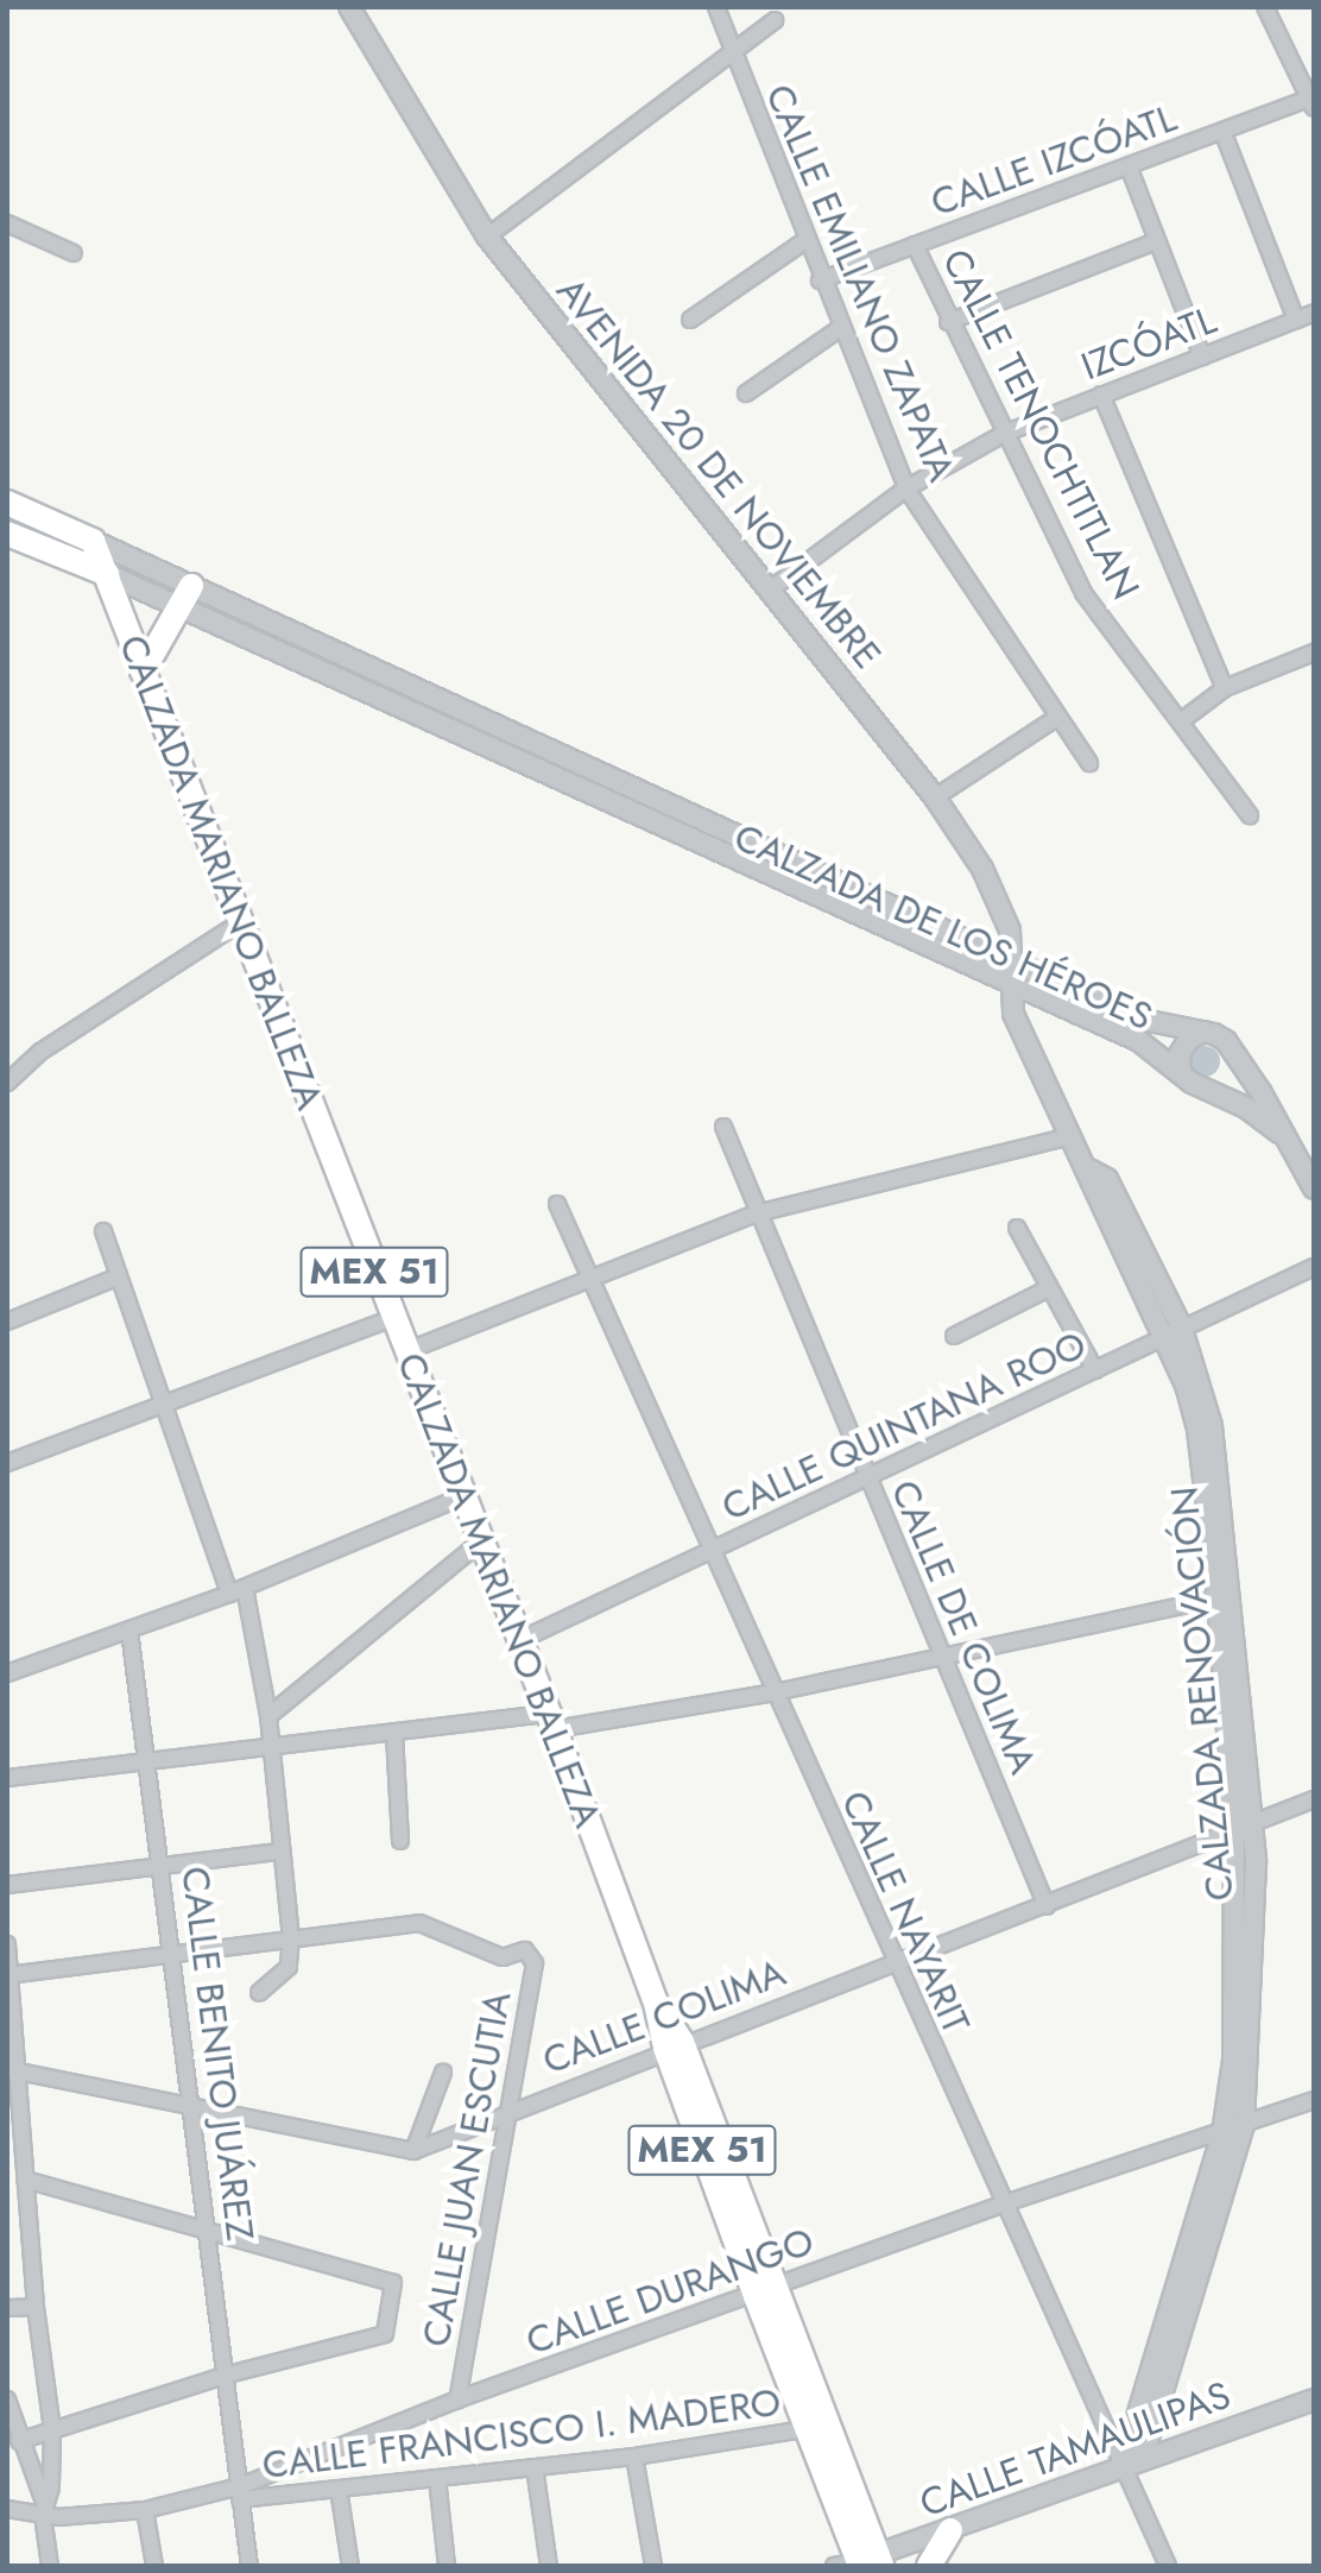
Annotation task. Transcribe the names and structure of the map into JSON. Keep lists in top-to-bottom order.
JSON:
{
  "streets": {
    "main road": ["CALZADA MARIANO BALLEZA", "CALZADA DE LOS HÉROES", "MEX 51"],
    "street": [
      "CALLE IZCÓATL",
      "CALLE EMILIANO ZAPATA",
      "IZCÓATL",
      "CALLE TENOCHTITLAN",
      "AVENIDA 20 DE NOVIEMBRE",
      "CALLE QUINTANA ROO",
      "CALLE DE COLIMA",
      "CALZADA RENOVACIÓN",
      "CALLE NAYARIT",
      "CALLE COLIMA",
      "CALLE BENITO JUÁREZ",
      "CALLE JUAN ESCUTIA",
      "CALLE DURANGO",
      "CALLE FRANCISCO I. MADERO",
      "CALLE TAMAULIPAS"
    ]
  },
  "crossings": [
    ["CALLE IZCÓATL", "CALLE EMILIANO ZAPATA"],
    ["CALLE IZCÓATL", "CALLE TENOCHTITLAN"],
    ["CALLE EMILIANO ZAPATA", "IZCÓATL"],
    ["IZCÓATL", "CALLE TENOCHTITLAN"],
    ["IZCÓATL", "AVENIDA 20 DE NOVIEMBRE"],
    ["AVENIDA 20 DE NOVIEMBRE", "CALZADA DE LOS HÉROES"],
    ["AVENIDA 20 DE NOVIEMBRE", "CALZADA RENOVACIÓN"],
    ["CALZADA MARIANO BALLEZA", "CALZADA DE LOS HÉROES"],
    ["CALZADA MARIANO BALLEZA", "MEX 51"],
    ["CALZADA MARIANO BALLEZA", "CALLE QUINTANA ROO"],
    ["CALZADA MARIANO BALLEZA", "CALLE COLIMA"],
    ["CALZADA MARIANO BALLEZA", "CALLE DURANGO"],
    ["CALZADA DE LOS HÉROES", "CALZADA RENOVACIÓN"],
    ["MEX 51", "CALLE DURANGO"],
    ["MEX 51", "CALLE FRANCISCO I. MADERO"],
    ["MEX 51", "CALLE TAMAULIPAS"],
    ["CALLE QUINTANA ROO", "CALLE DE COLIMA"],
    ["CALLE QUINTANA ROO", "CALZADA RENOVACIÓN"],
    ["CALLE QUINTANA ROO", "CALLE NAYARIT"],
    ["CALLE DE COLIMA", "CALLE COLIMA"],
    ["CALZADA RENOVACIÓN", "CALLE NAYARIT"],
    ["CALZADA RENOVACIÓN", "CALLE COLIMA"],
    ["CALZADA RENOVACIÓN", "CALLE DURANGO"],
    ["CALZADA RENOVACIÓN", "CALLE TAMAULIPAS"],
    ["CALLE NAYARIT", "CALLE COLIMA"],
    ["CALLE NAYARIT", "CALLE DURANGO"],
    ["CALLE NAYARIT", "CALLE TAMAULIPAS"],
    ["CALLE COLIMA", "CALLE JUAN ESCUTIA"],
    ["CALLE BENITO JUÁREZ", "CALLE DURANGO"],
    ["CALLE BENITO JUÁREZ", "CALLE FRANCISCO I. MADERO"],
    ["CALLE JUAN ESCUTIA", "CALLE DURANGO"],
    ["CALLE DURANGO", "CALLE FRANCISCO I. MADERO"]
  ]
}
